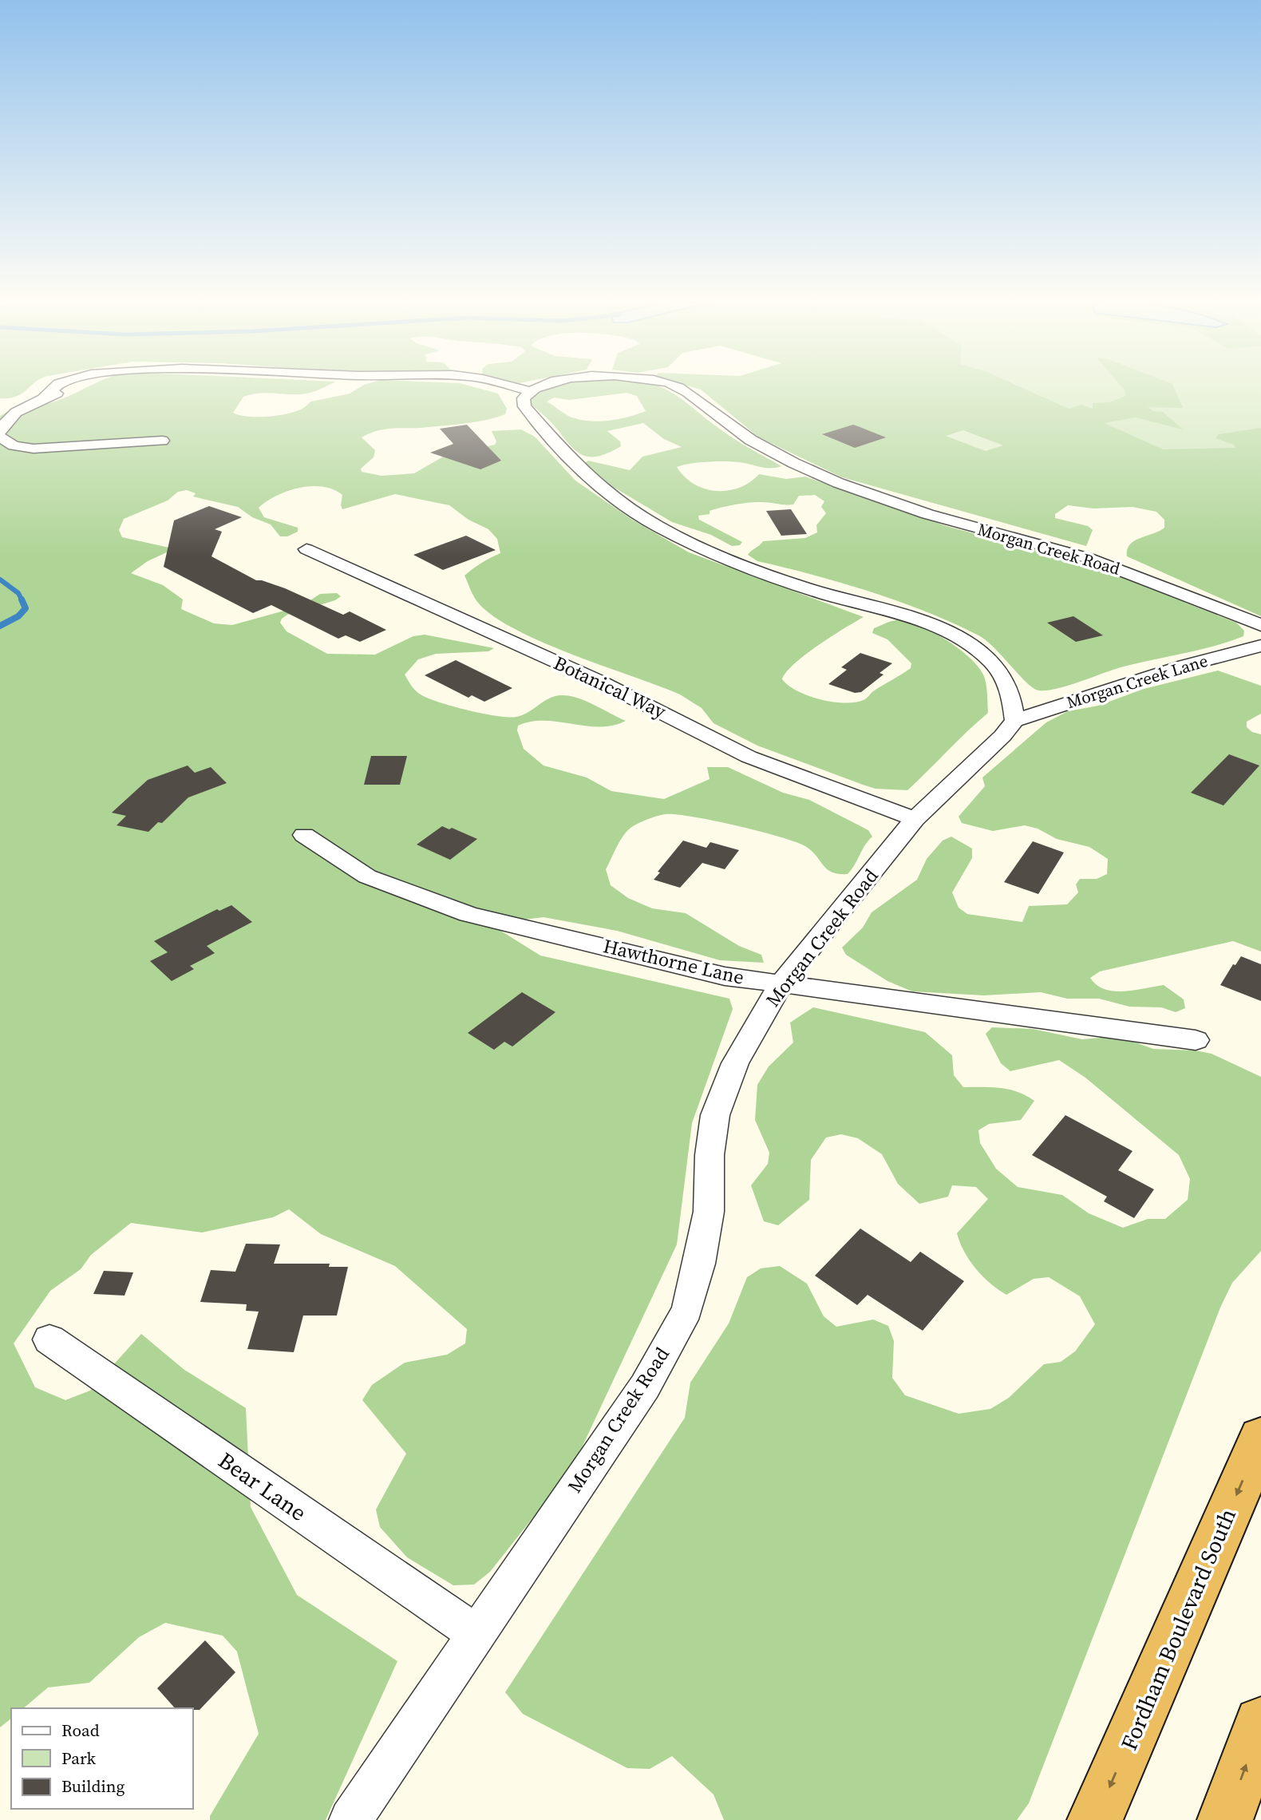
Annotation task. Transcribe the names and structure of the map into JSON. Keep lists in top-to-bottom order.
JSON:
{
  "streets": {
    "highway": ["Fordham Boulevard South"],
    "street": [
      "Morgan Creek Road",
      "Morgan Creek Lane",
      "Botanical Way",
      "Hawthorne Lane",
      "Bear Lane"
    ]
  },
  "crossings": [
    ["Morgan Creek Road", "Morgan Creek Lane"],
    ["Morgan Creek Road", "Botanical Way"],
    ["Morgan Creek Road", "Hawthorne Lane"],
    ["Morgan Creek Road", "Bear Lane"]
  ],
  "one_way": ["Fordham Boulevard South"],
  "legend": ["Road", "Park", "Building"]
}
